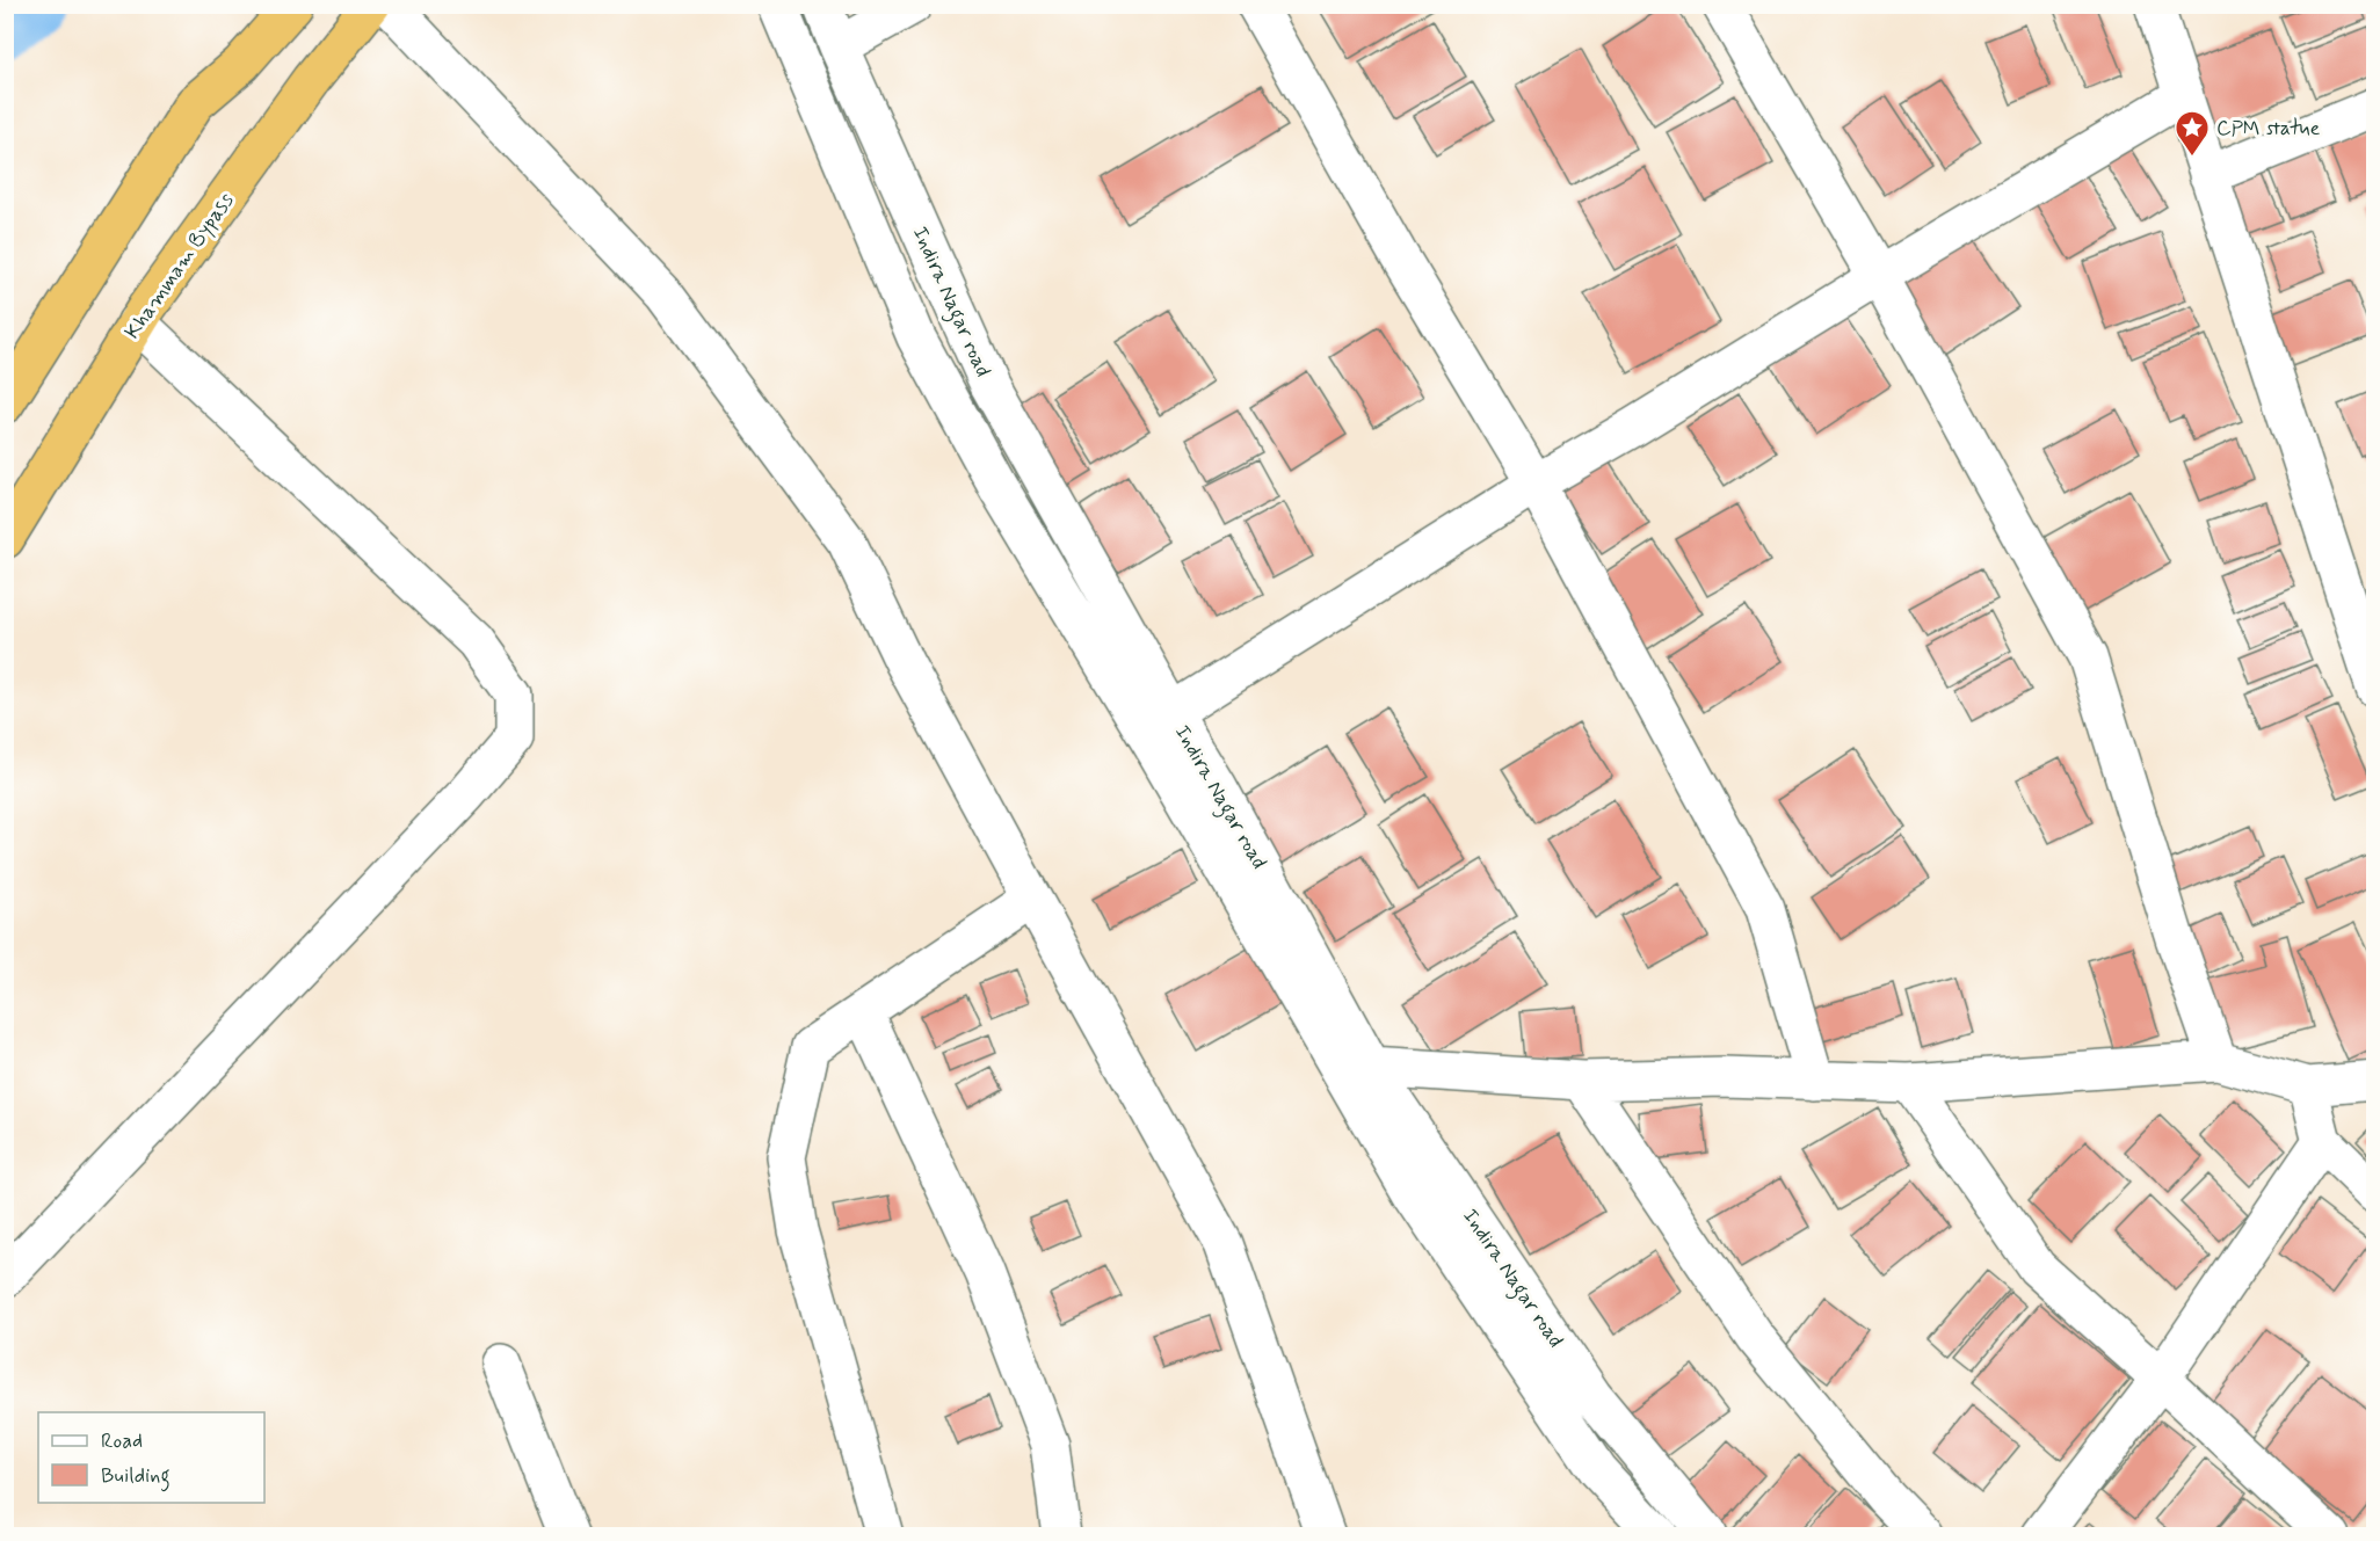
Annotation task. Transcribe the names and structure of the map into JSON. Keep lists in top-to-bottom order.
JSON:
{
  "streets": {
    "highway": ["Khammam Bypass"],
    "street": ["Indira Nagar road"]
  },
  "places": {
    "place": ["CPM statue"]
  },
  "legend": ["Road", "Building"]
}
